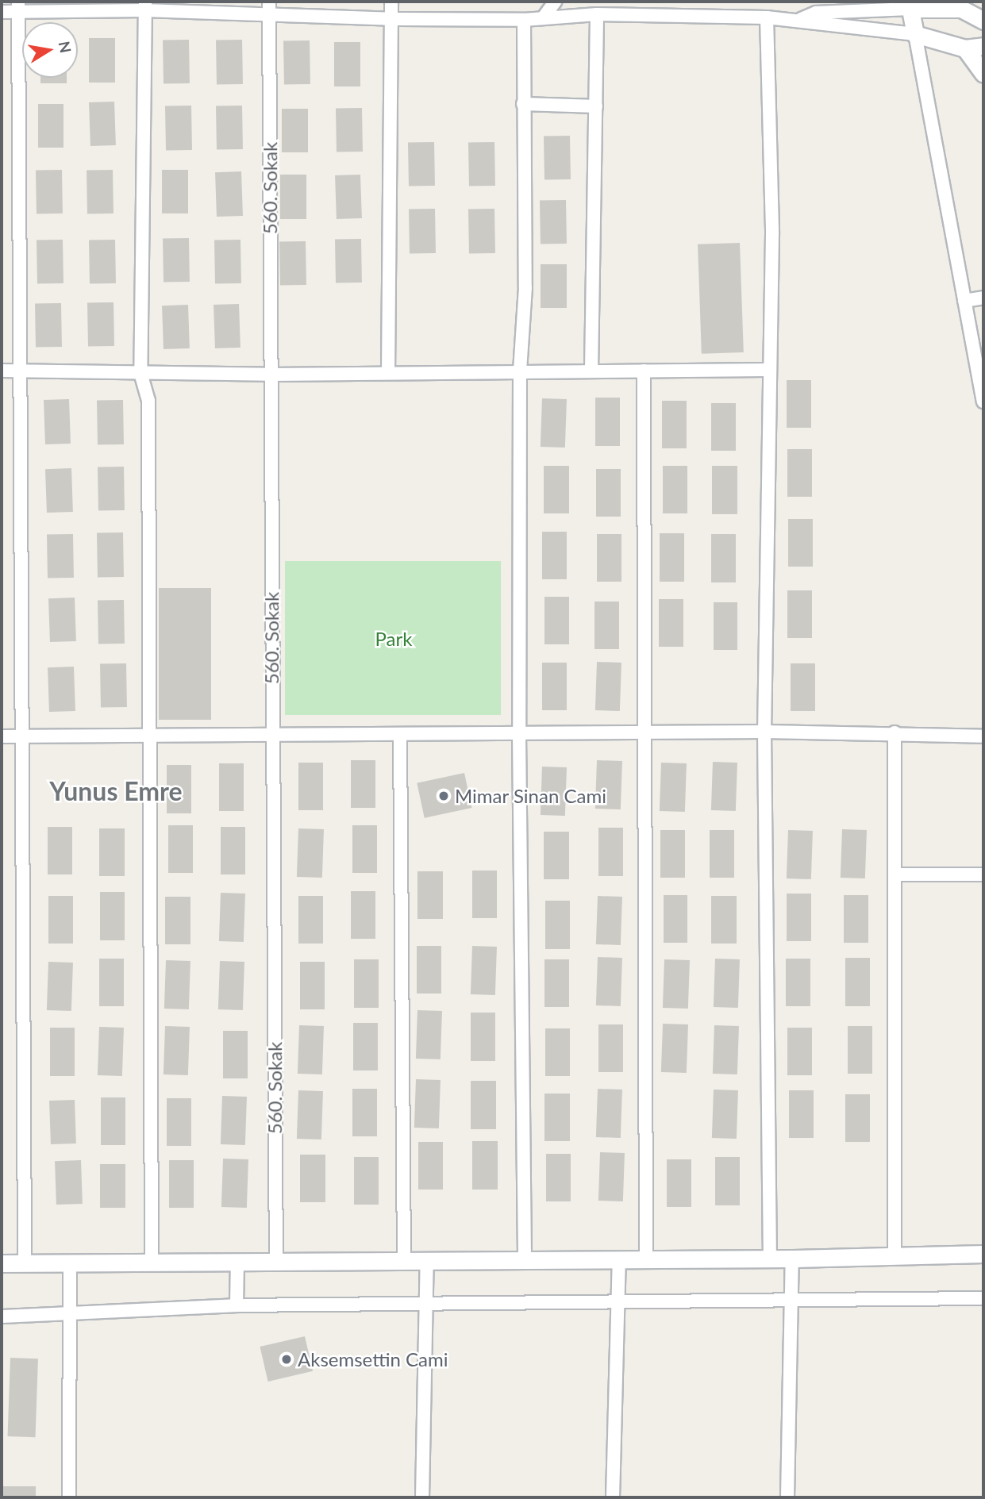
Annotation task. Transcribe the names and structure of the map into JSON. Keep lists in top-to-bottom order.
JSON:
{
  "streets": {
    "street": ["560. Sokak"]
  },
  "districts": ["Yunus Emre"],
  "parks": ["Park"],
  "places": ["Mimar Sinan Cami", "Aksemsettin Cami"],
  "north": "right"
}
